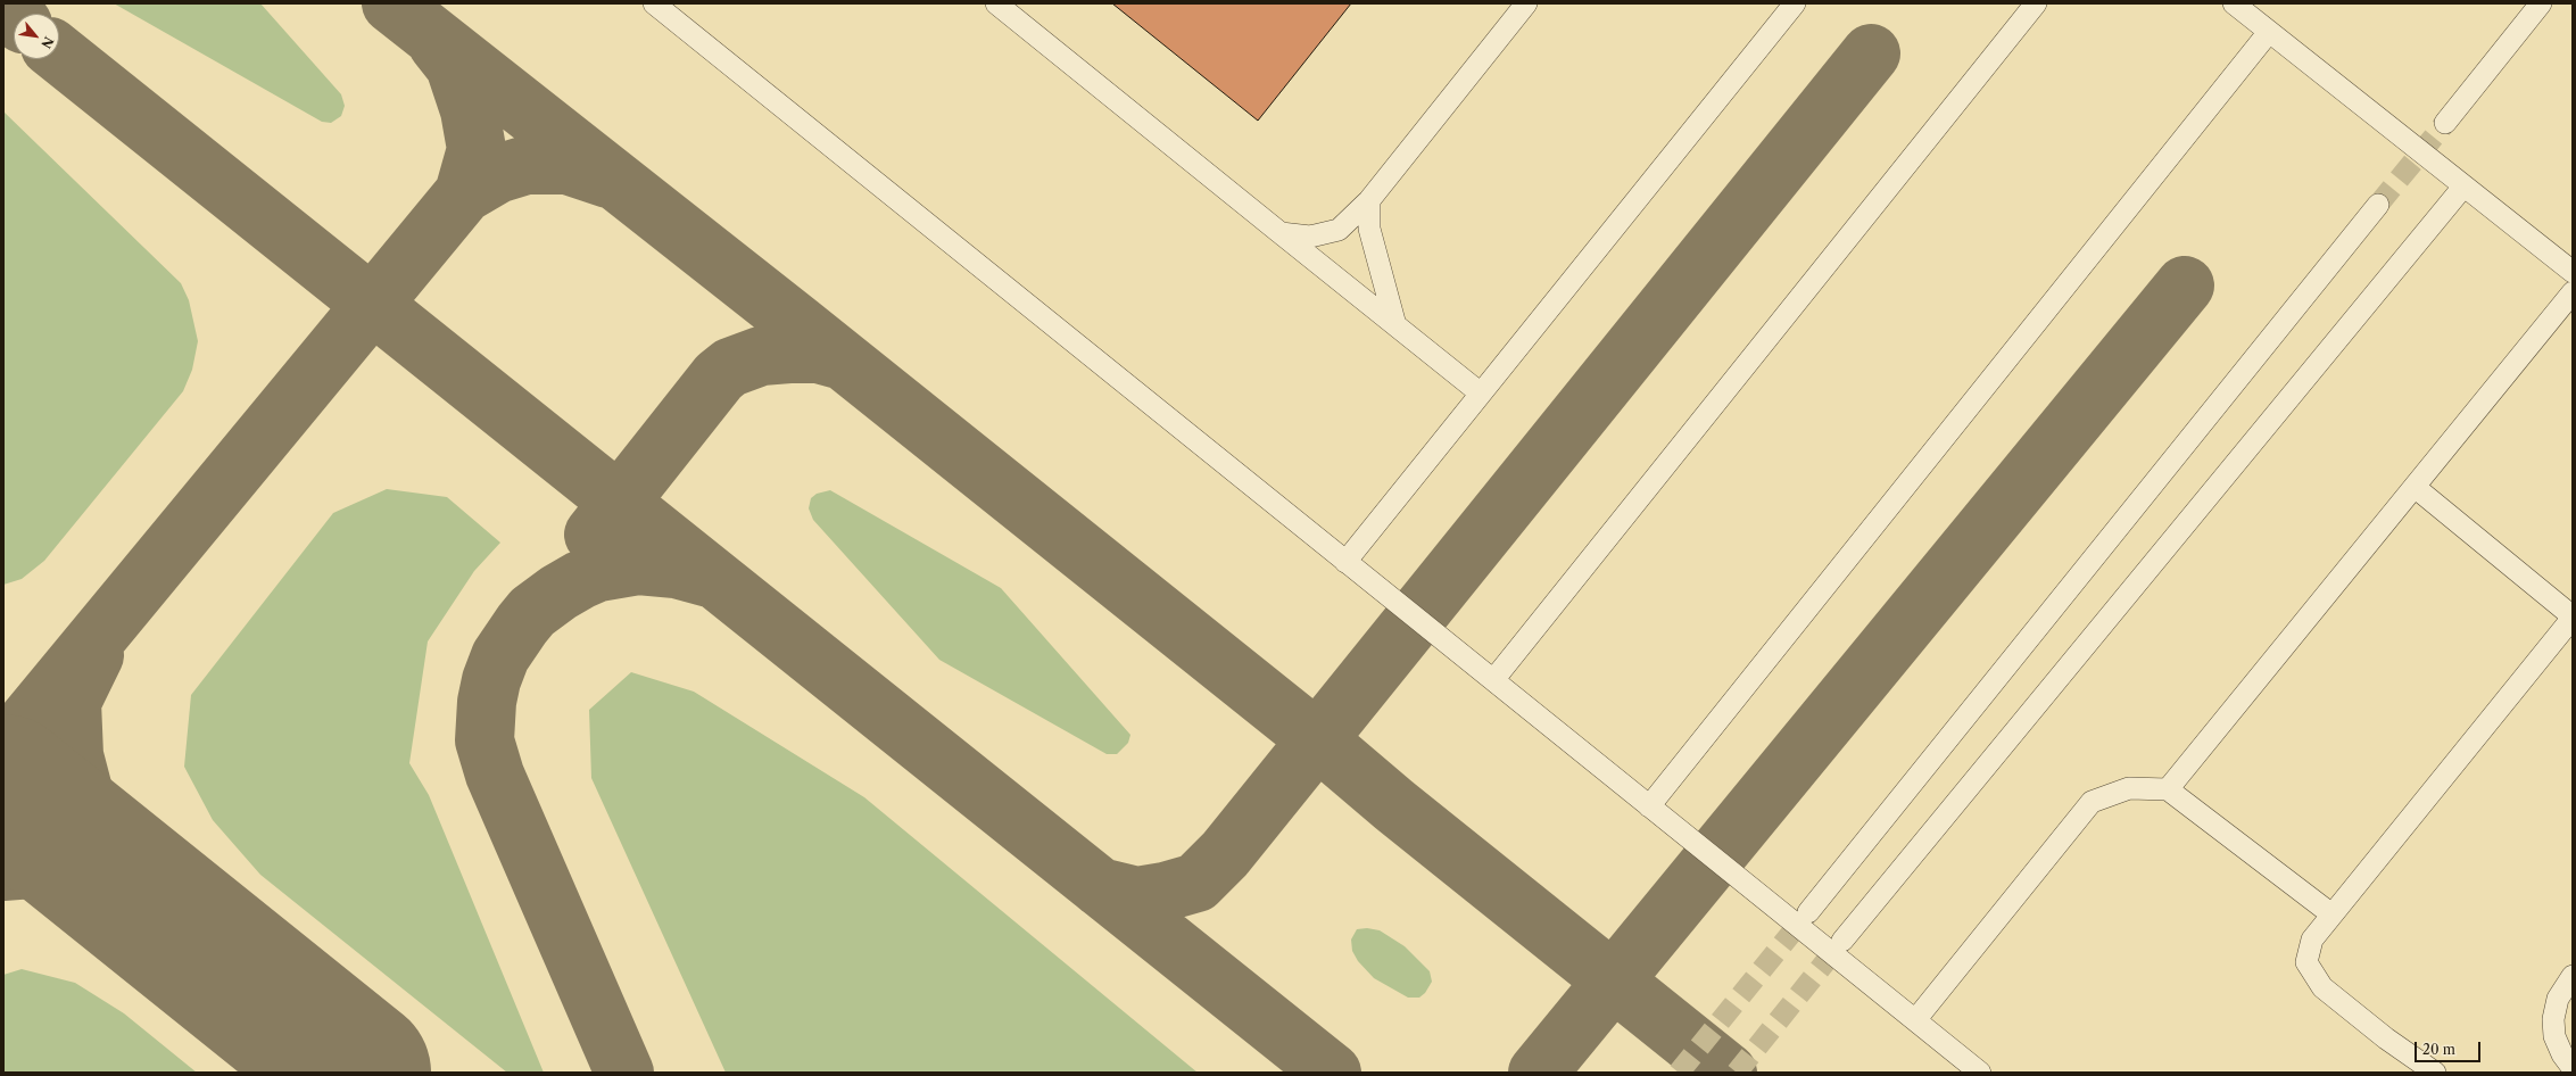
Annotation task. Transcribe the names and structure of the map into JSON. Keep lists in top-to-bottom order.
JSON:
{
  "scale_bar": "20 m",
  "north": "bottom right"
}
